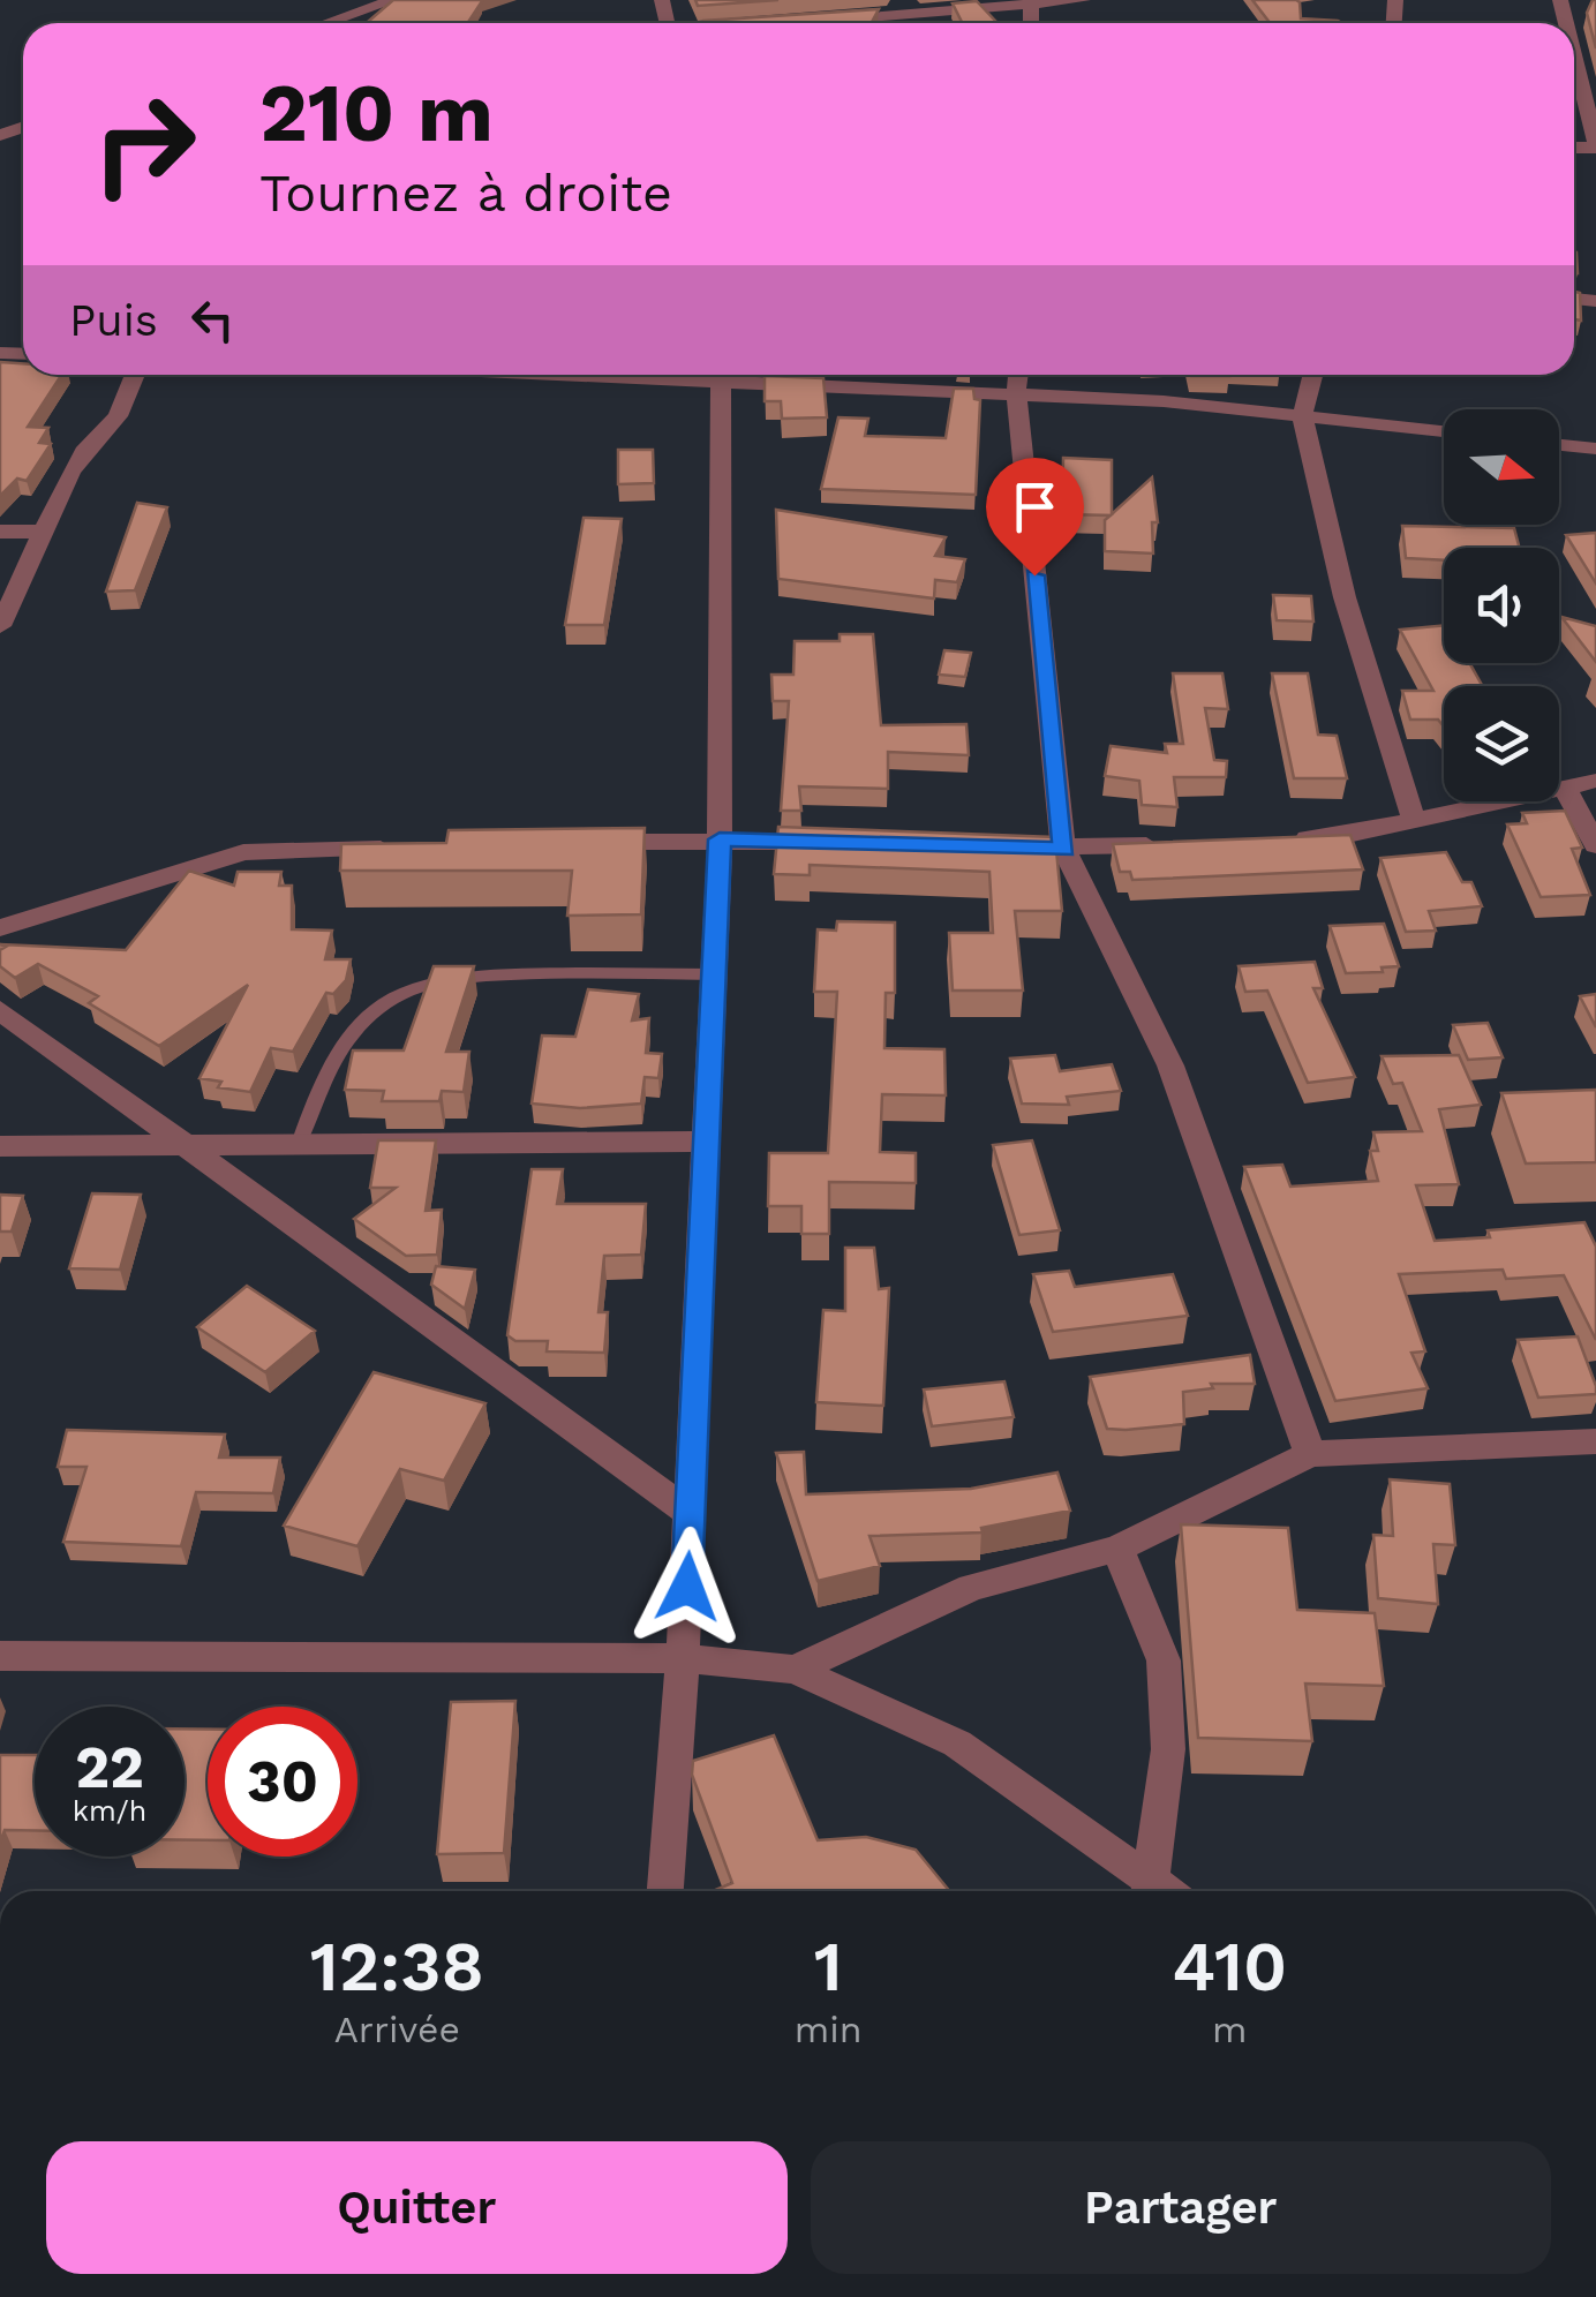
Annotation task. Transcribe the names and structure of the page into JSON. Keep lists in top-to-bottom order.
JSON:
{
  "north": "right",
  "page": {
    "turn": ["210 m", "Tournez à droite"],
    "then": "Puis",
    "speed": "22 km/h",
    "limit": "30",
    "eta": [
      "12:38",
      "Arrivée",
      "1",
      "min",
      "410",
      "m"
    ],
    "buttons": ["Quitter", "Partager"]
  }
}
